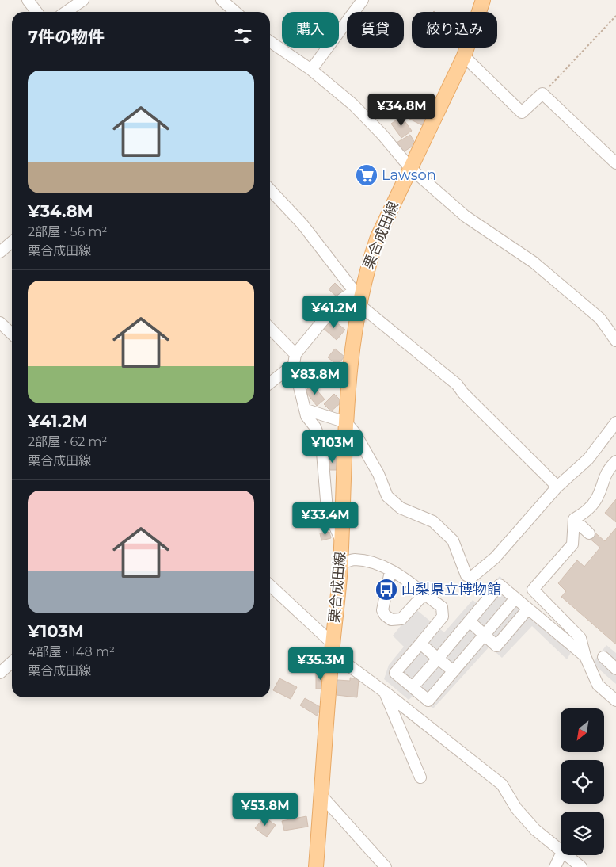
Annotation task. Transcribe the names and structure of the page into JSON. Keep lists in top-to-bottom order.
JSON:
{
  "streets": {
    "main road": ["栗合成田線"]
  },
  "places": {
    "supermarket": ["Lawson"],
    "bus stop": ["山梨県立博物館"]
  },
  "north": "bottom left",
  "page": {
    "chip": ["購入", "賃貸", "絞り込み"],
    "heading": "7件の物件",
    "list": [
      {
        "name": "¥34.8M",
        "note": "2部屋 · 56 m² · 栗合成田線"
      },
      {
        "name": "¥41.2M",
        "note": "2部屋 · 62 m² · 栗合成田線"
      },
      {
        "name": "¥103M",
        "note": "4部屋 · 148 m² · 栗合成田線"
      }
    ],
    "price": [
      "¥34.8M",
      "¥41.2M",
      "¥83.8M",
      "¥103M",
      "¥33.4M",
      "¥35.3M",
      "¥53.8M"
    ]
  }
}
